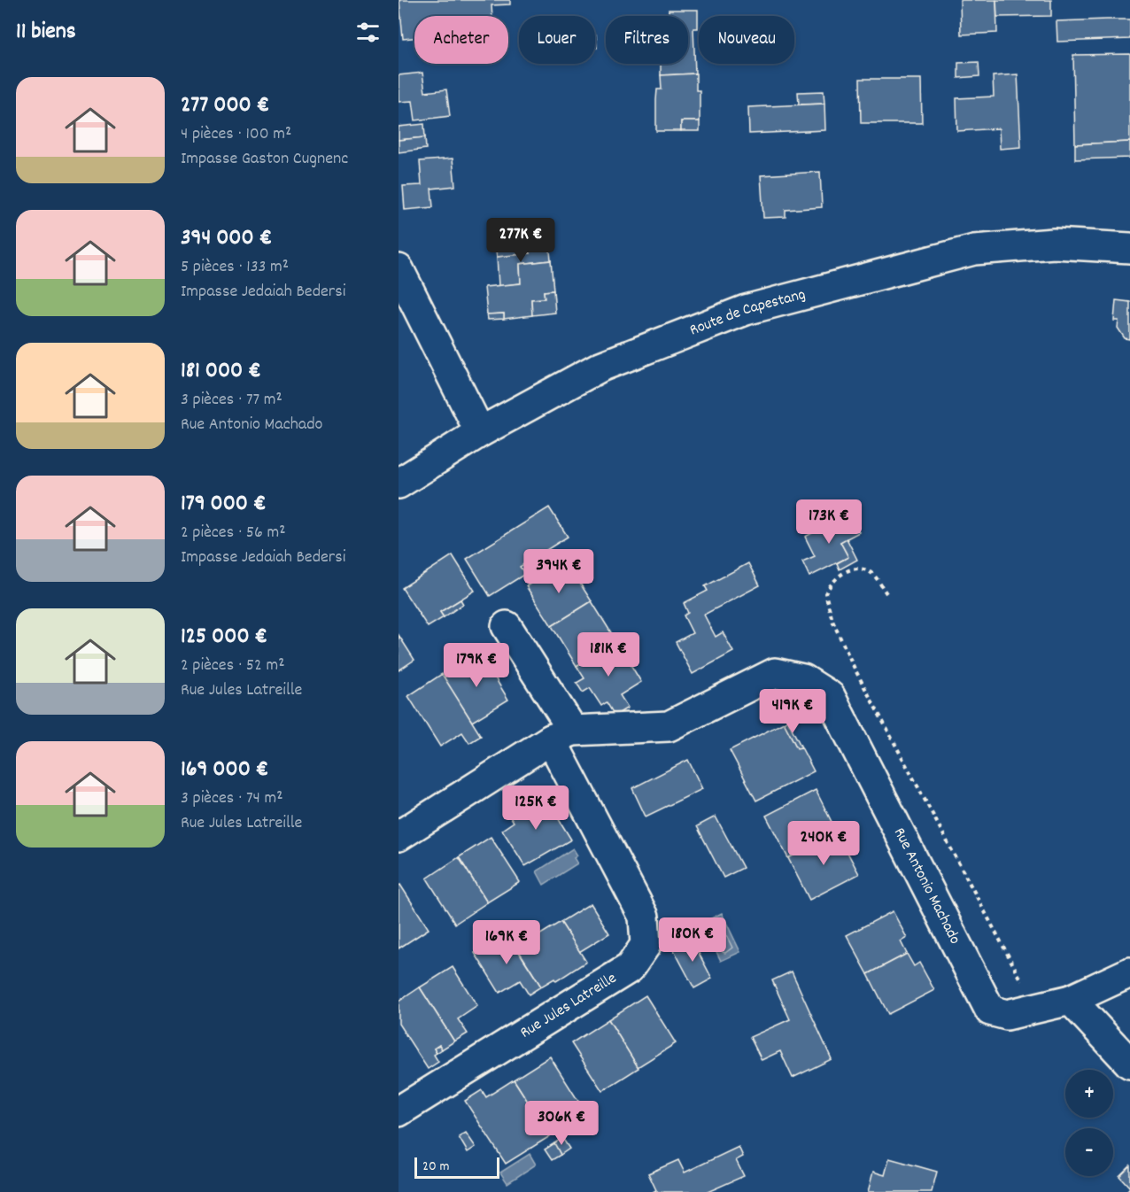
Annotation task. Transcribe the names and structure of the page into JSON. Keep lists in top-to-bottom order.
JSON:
{
  "streets": {
    "street": ["Route de Capestang", "Rue Antonio Machado", "Rue Jules Latreille"]
  },
  "crossings": [
    ["Rue Antonio Machado", "Rue Jules Latreille"]
  ],
  "scale_bar": "20 m",
  "page": {
    "heading": "11 biens",
    "chip": [
      "Acheter",
      "Louer",
      "Filtres",
      "Nouveau"
    ],
    "list": [
      {
        "name": "277 000 €",
        "note": "4 pièces · 100 m² · Impasse Gaston Cugnenc"
      },
      {
        "name": "394 000 €",
        "note": "5 pièces · 133 m² · Impasse Jedaiah Bedersi"
      },
      {
        "name": "181 000 €",
        "note": "3 pièces · 77 m² · Rue Antonio Machado"
      },
      {
        "name": "179 000 €",
        "note": "2 pièces · 56 m² · Impasse Jedaiah Bedersi"
      },
      {
        "name": "125 000 €",
        "note": "2 pièces · 52 m² · Rue Jules Latreille"
      },
      {
        "name": "169 000 €",
        "note": "3 pièces · 74 m² · Rue Jules Latreille"
      }
    ],
    "price": [
      "277K €",
      "173K €",
      "394K €",
      "181K €",
      "179K €",
      "419K €",
      "125K €",
      "240K €",
      "180K €",
      "169K €",
      "306K €"
    ],
    "map_buttons": ["+", "−"],
    "scale": "20 m"
  }
}
